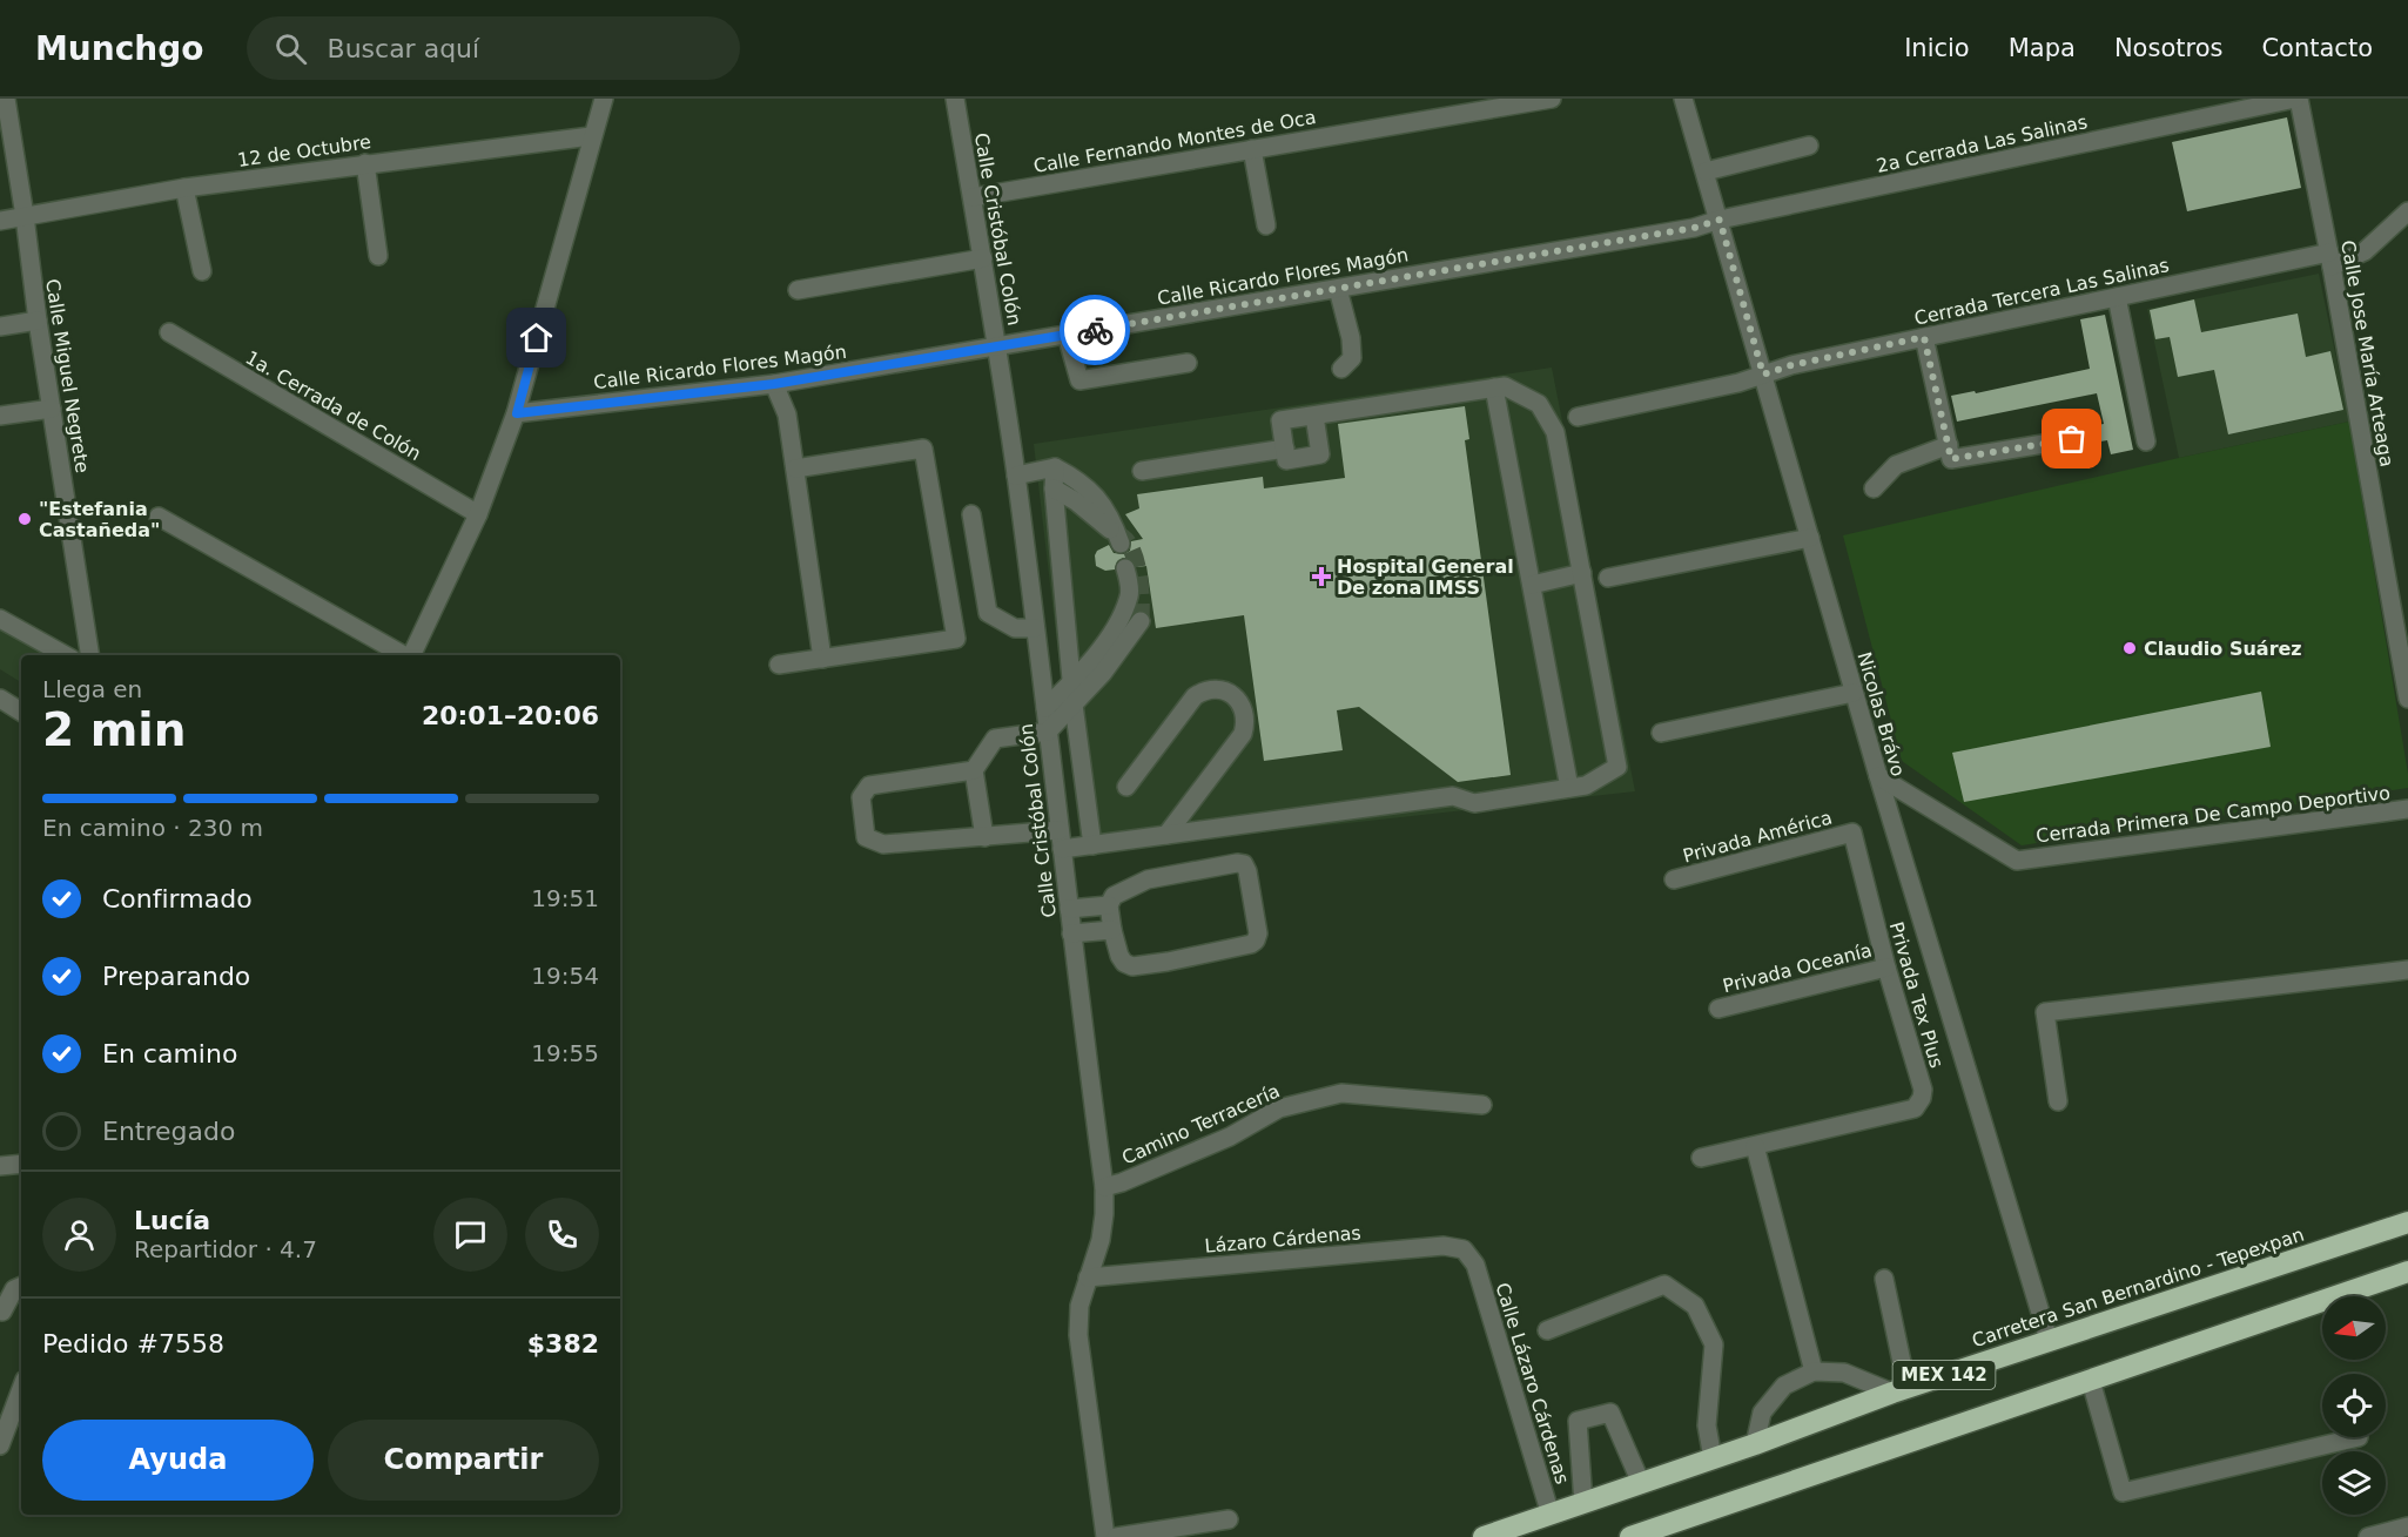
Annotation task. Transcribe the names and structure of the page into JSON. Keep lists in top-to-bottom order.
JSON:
{
  "streets": {
    "highway": ["Carretera San Bernardino - Tepexpan", "MEX 142"],
    "street": [
      "Calle Fernando Montes de Oca",
      "2a Cerrada Las Salinas",
      "12 de Octubre",
      "Calle Cristóbal Colón",
      "Calle Ricardo Flores Magón",
      "Cerrada Tercera Las Salinas",
      "Calle Jose María Arteaga",
      "Calle Miguel Negrete",
      "1a. Cerrada de Colón",
      "Nicolas Brávo",
      "Cerrada Primera De Campo Deportivo",
      "Privada América",
      "Privada Oceanía",
      "Privada Tex Plus",
      "Camino Terracería",
      "Lázaro Cárdenas",
      "Calle Lázaro Cárdenas"
    ]
  },
  "crossings": [
    ["Calle Fernando Montes de Oca", "Calle Cristóbal Colón"],
    ["2a Cerrada Las Salinas", "Calle Ricardo Flores Magón"],
    ["2a Cerrada Las Salinas", "Calle Jose María Arteaga"],
    ["2a Cerrada Las Salinas", "Nicolas Brávo"],
    ["12 de Octubre", "Calle Miguel Negrete"],
    ["Calle Cristóbal Colón", "Calle Ricardo Flores Magón"],
    ["Calle Cristóbal Colón", "Camino Terracería"],
    ["Calle Cristóbal Colón", "Lázaro Cárdenas"],
    ["Calle Ricardo Flores Magón", "Nicolas Brávo"],
    ["Cerrada Tercera Las Salinas", "Calle Jose María Arteaga"],
    ["Cerrada Tercera Las Salinas", "Nicolas Brávo"],
    ["Nicolas Brávo", "Cerrada Primera De Campo Deportivo"],
    ["Nicolas Brávo", "Carretera San Bernardino - Tepexpan"],
    ["Privada América", "Privada Tex Plus"],
    ["Privada Oceanía", "Privada Tex Plus"],
    ["Lázaro Cárdenas", "Calle Lázaro Cárdenas"],
    ["Carretera San Bernardino - Tepexpan", "Calle Lázaro Cárdenas"]
  ],
  "places": {
    "other": ["\"Estefania Castañeda\"", "Claudio Suárez"],
    "health": ["Hospital General De zona IMSS"]
  },
  "north": "left",
  "page": {
    "header": "Munchgo",
    "search": "Buscar aquí",
    "nav": [
      "Inicio",
      "Mapa",
      "Nosotros",
      "Contacto"
    ],
    "heading": ["2 min", "Llega en", "20:01–20:06"],
    "panel": [
      "Lucía",
      "Repartidor · 4.7",
      "Pedido #7558",
      "$382"
    ],
    "bar": "En camino · 230 m",
    "list": [
      ["Confirmado", "19:51"],
      ["Preparando", "19:54"],
      ["En camino", "19:55"],
      "Entregado"
    ],
    "buttons": ["Ayuda", "Compartir"]
  }
}
